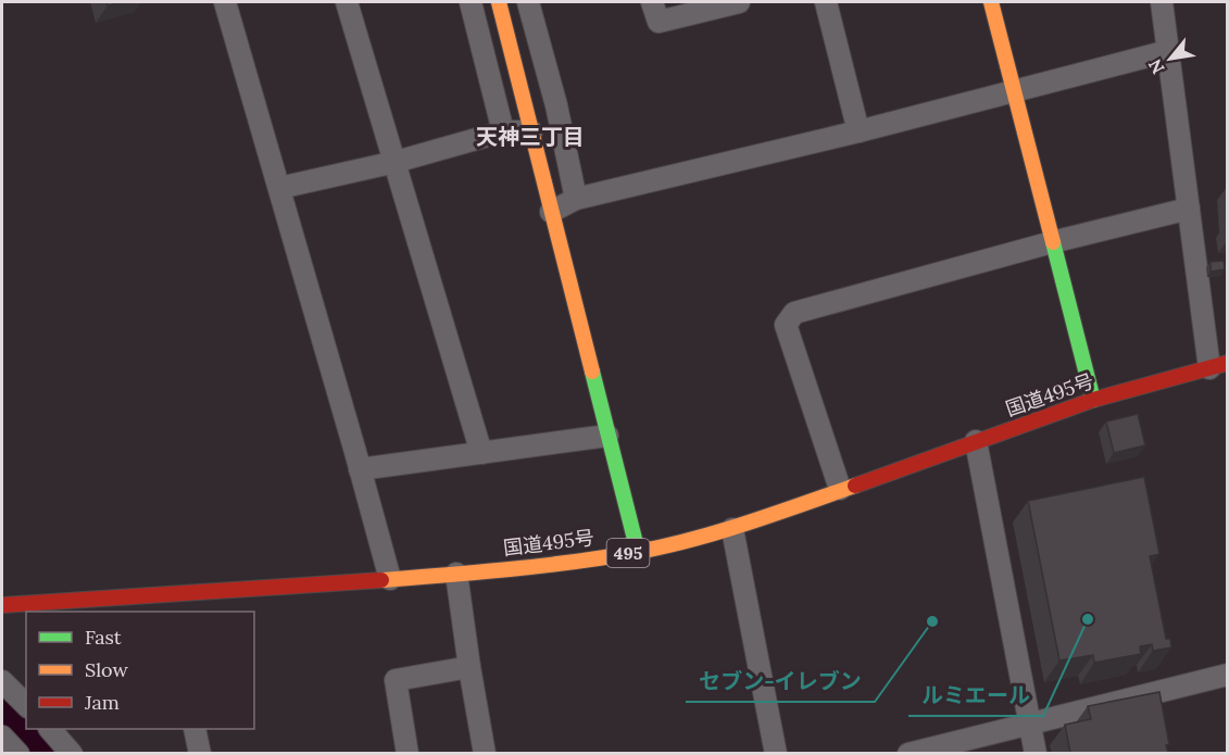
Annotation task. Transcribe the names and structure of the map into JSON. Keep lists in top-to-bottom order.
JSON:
{
  "streets": {
    "main road": ["国道495号", "495"]
  },
  "districts": ["天神三丁目"],
  "places": ["ルミエール", "セブン-イレブン"],
  "legend": ["Fast", "Slow", "Jam"],
  "north": "bottom left"
}
